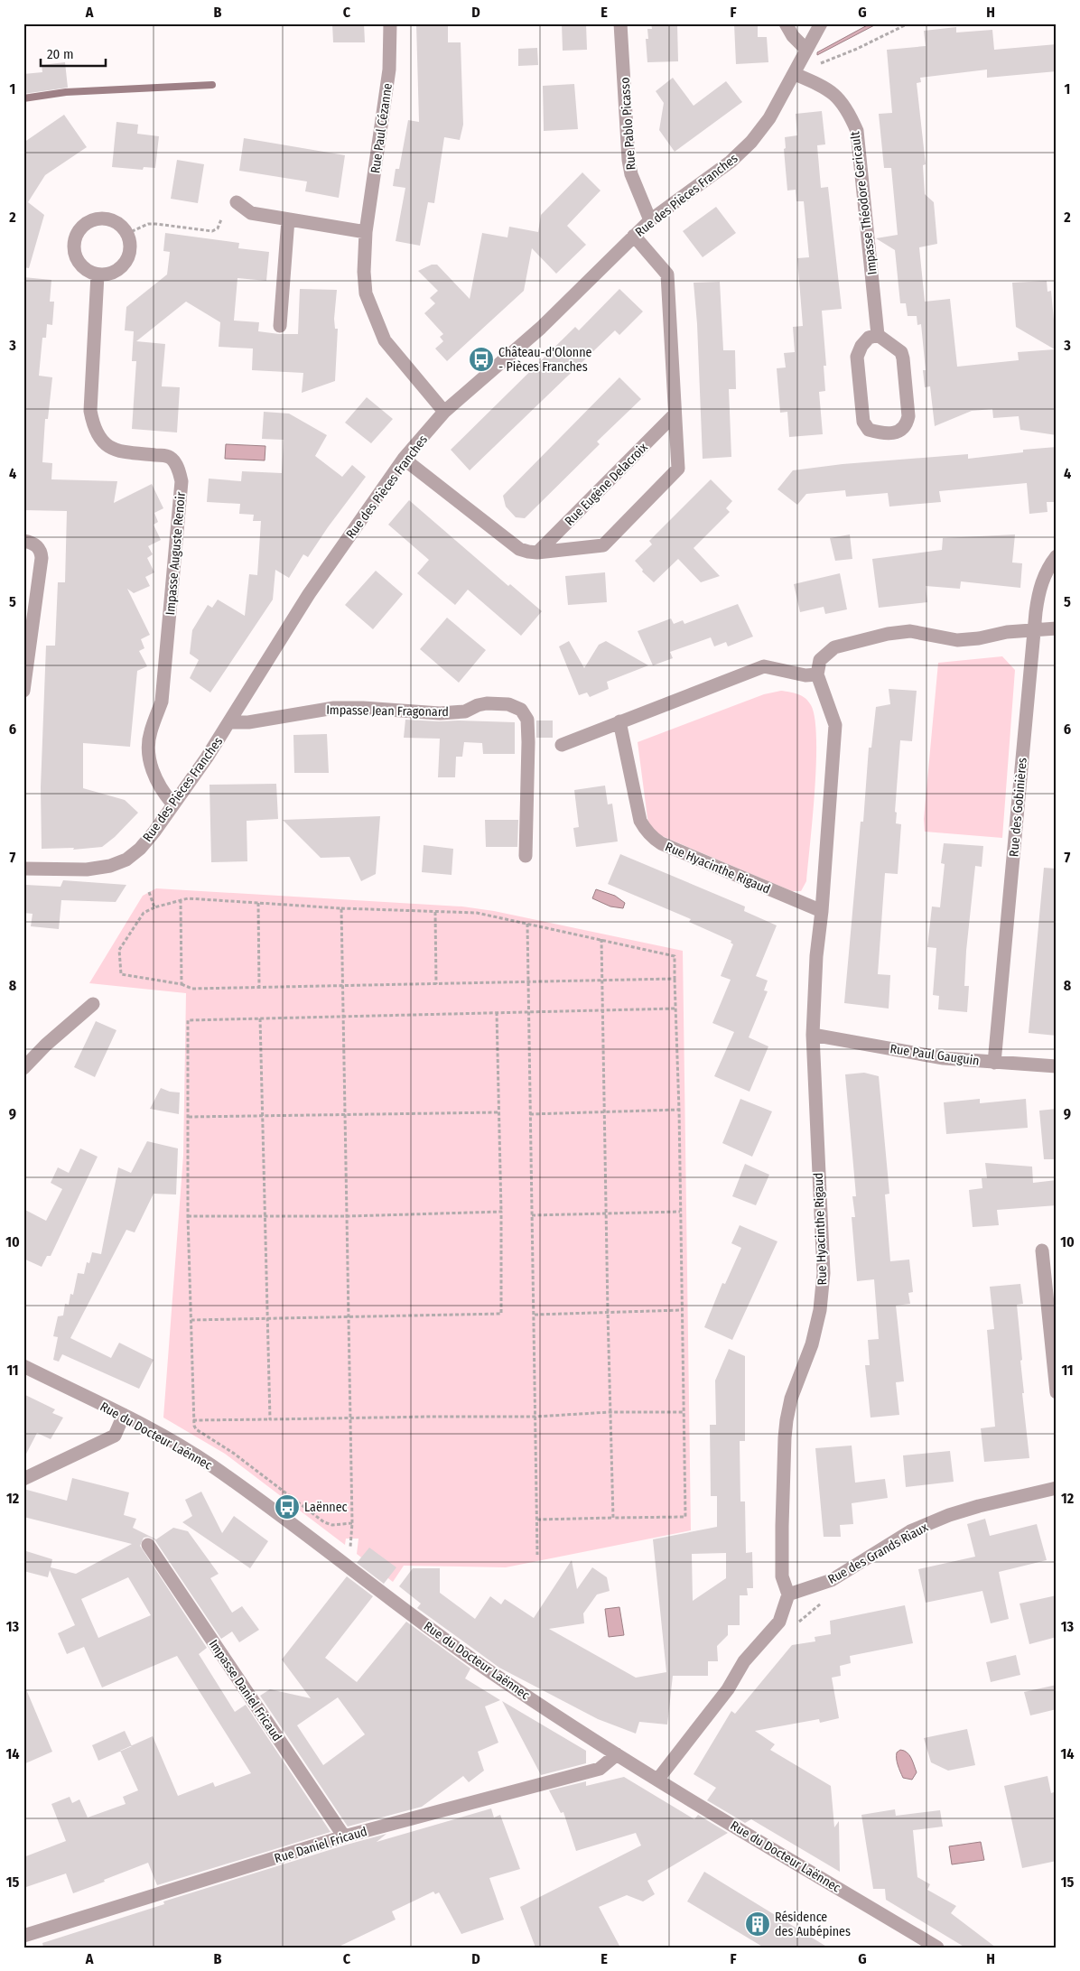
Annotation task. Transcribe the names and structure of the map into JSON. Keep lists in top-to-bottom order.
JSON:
{
  "streets": {
    "street": [
      "Rue Pablo Picasso",
      "Rue Paul Cézanne",
      "Rue des Pièces Franches",
      "Impasse Théodore Gericault",
      "Rue Eugène Delacroix",
      "Impasse Auguste Renoir",
      "Impasse Jean Fragonard",
      "Rue des Gobinières",
      "Rue Hyacinthe Rigaud",
      "Rue Paul Gauguin",
      "Rue du Docteur Laënnec",
      "Rue des Grands Riaux",
      "Impasse Daniel Fricaud",
      "Rue Daniel Fricaud"
    ]
  },
  "crossings": [
    ["Rue Pablo Picasso", "Rue des Pièces Franches"],
    ["Rue Paul Cézanne", "Rue des Pièces Franches"],
    ["Rue des Pièces Franches", "Impasse Théodore Gericault"],
    ["Rue des Pièces Franches", "Impasse Auguste Renoir"],
    ["Rue des Pièces Franches", "Impasse Jean Fragonard"],
    ["Rue des Gobinières", "Rue Paul Gauguin"],
    ["Rue Hyacinthe Rigaud", "Rue Paul Gauguin"],
    ["Rue Hyacinthe Rigaud", "Rue des Grands Riaux"],
    ["Rue du Docteur Laënnec", "Rue Daniel Fricaud"],
    ["Impasse Daniel Fricaud", "Rue Daniel Fricaud"]
  ],
  "places": {
    "bus stop": ["Château-d'Olonne - Pièces Franches", "Laënnec"],
    "building": ["Résidence des Aubépines"]
  },
  "scale_bar": "20 m",
  "grid": {
    "columns": [
      "A",
      "B",
      "C",
      "D",
      "E",
      "F",
      "G",
      "H"
    ],
    "rows": [
      "1",
      "2",
      "3",
      "4",
      "5",
      "6",
      "7",
      "8",
      "9",
      "10",
      "11",
      "12",
      "13",
      "14",
      "15"
    ]
  }
}
